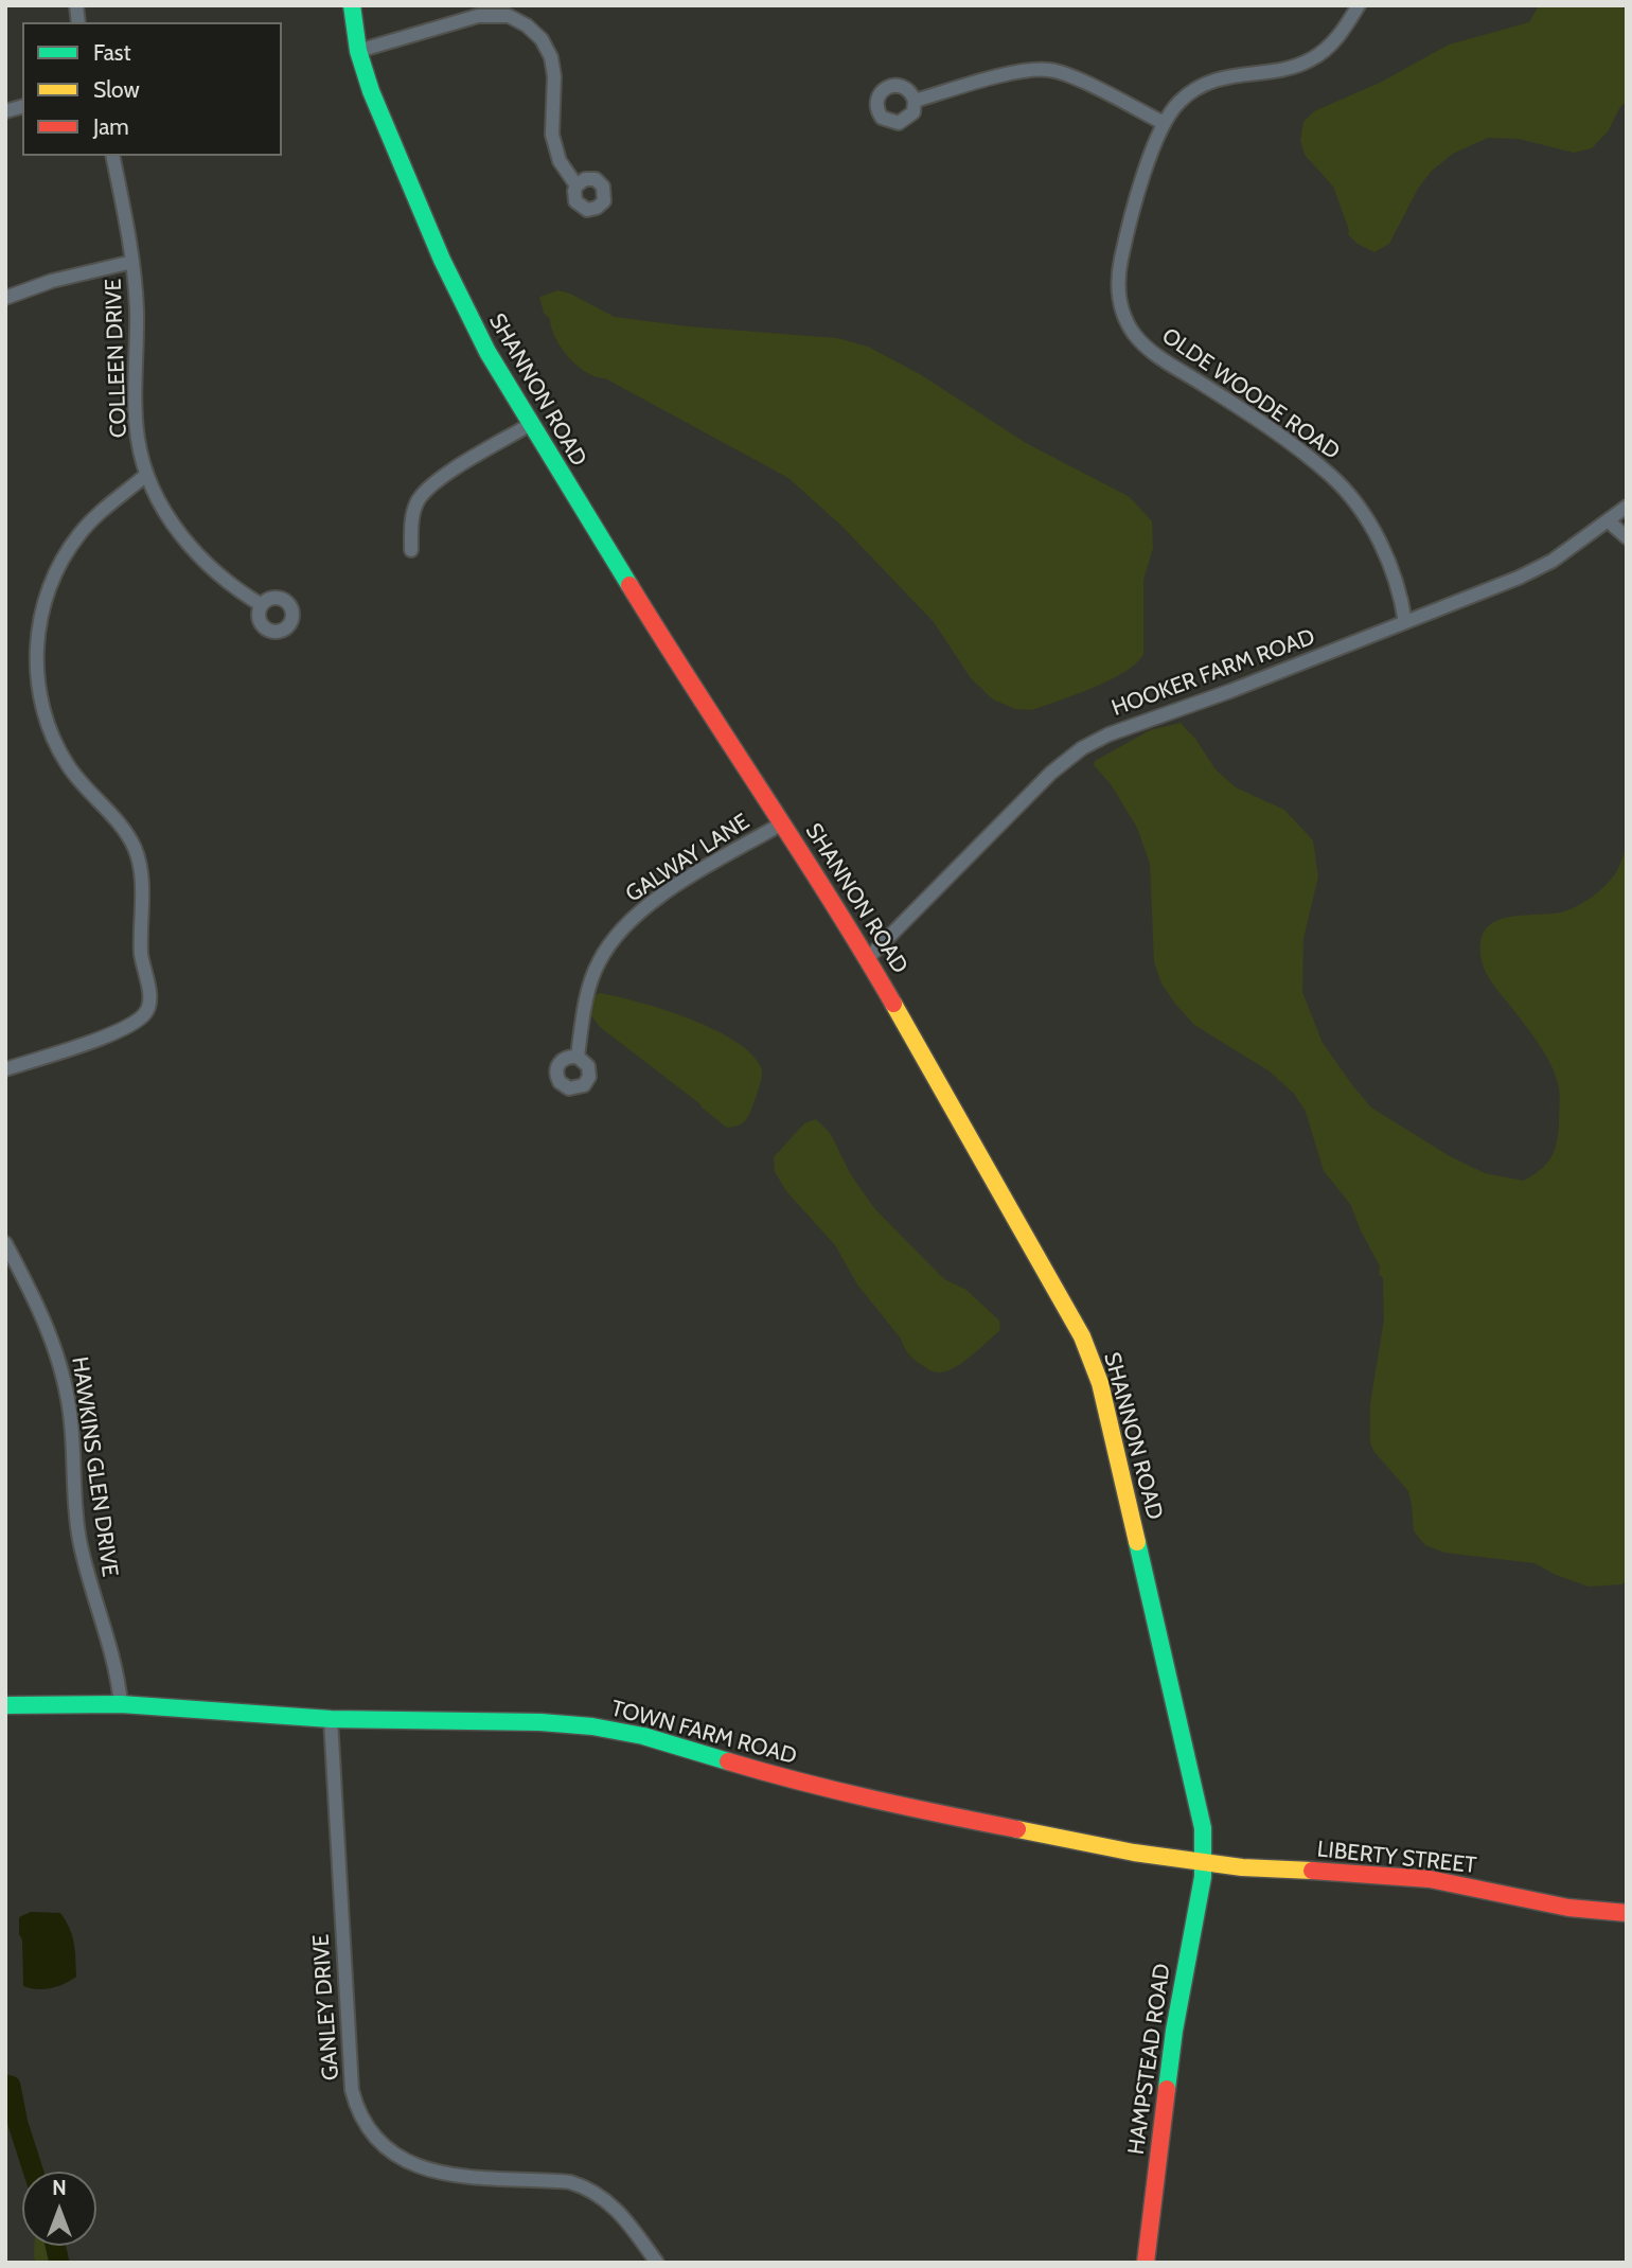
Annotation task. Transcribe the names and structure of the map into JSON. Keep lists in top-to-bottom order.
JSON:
{
  "streets": {
    "street": [
      "COLLEEN DRIVE",
      "SHANNON ROAD",
      "OLDE WOODE ROAD",
      "HOOKER FARM ROAD",
      "GALWAY LANE",
      "HAWKINS GLEN DRIVE",
      "TOWN FARM ROAD",
      "LIBERTY STREET",
      "GANLEY DRIVE",
      "HAMPSTEAD ROAD"
    ]
  },
  "crossings": [
    ["SHANNON ROAD", "HOOKER FARM ROAD"],
    ["SHANNON ROAD", "GALWAY LANE"],
    ["SHANNON ROAD", "TOWN FARM ROAD"],
    ["SHANNON ROAD", "LIBERTY STREET"],
    ["SHANNON ROAD", "HAMPSTEAD ROAD"],
    ["OLDE WOODE ROAD", "HOOKER FARM ROAD"],
    ["HAWKINS GLEN DRIVE", "TOWN FARM ROAD"],
    ["TOWN FARM ROAD", "LIBERTY STREET"],
    ["TOWN FARM ROAD", "GANLEY DRIVE"],
    ["TOWN FARM ROAD", "HAMPSTEAD ROAD"],
    ["LIBERTY STREET", "HAMPSTEAD ROAD"]
  ],
  "legend": ["Fast", "Slow", "Jam"],
  "north": "top"
}
